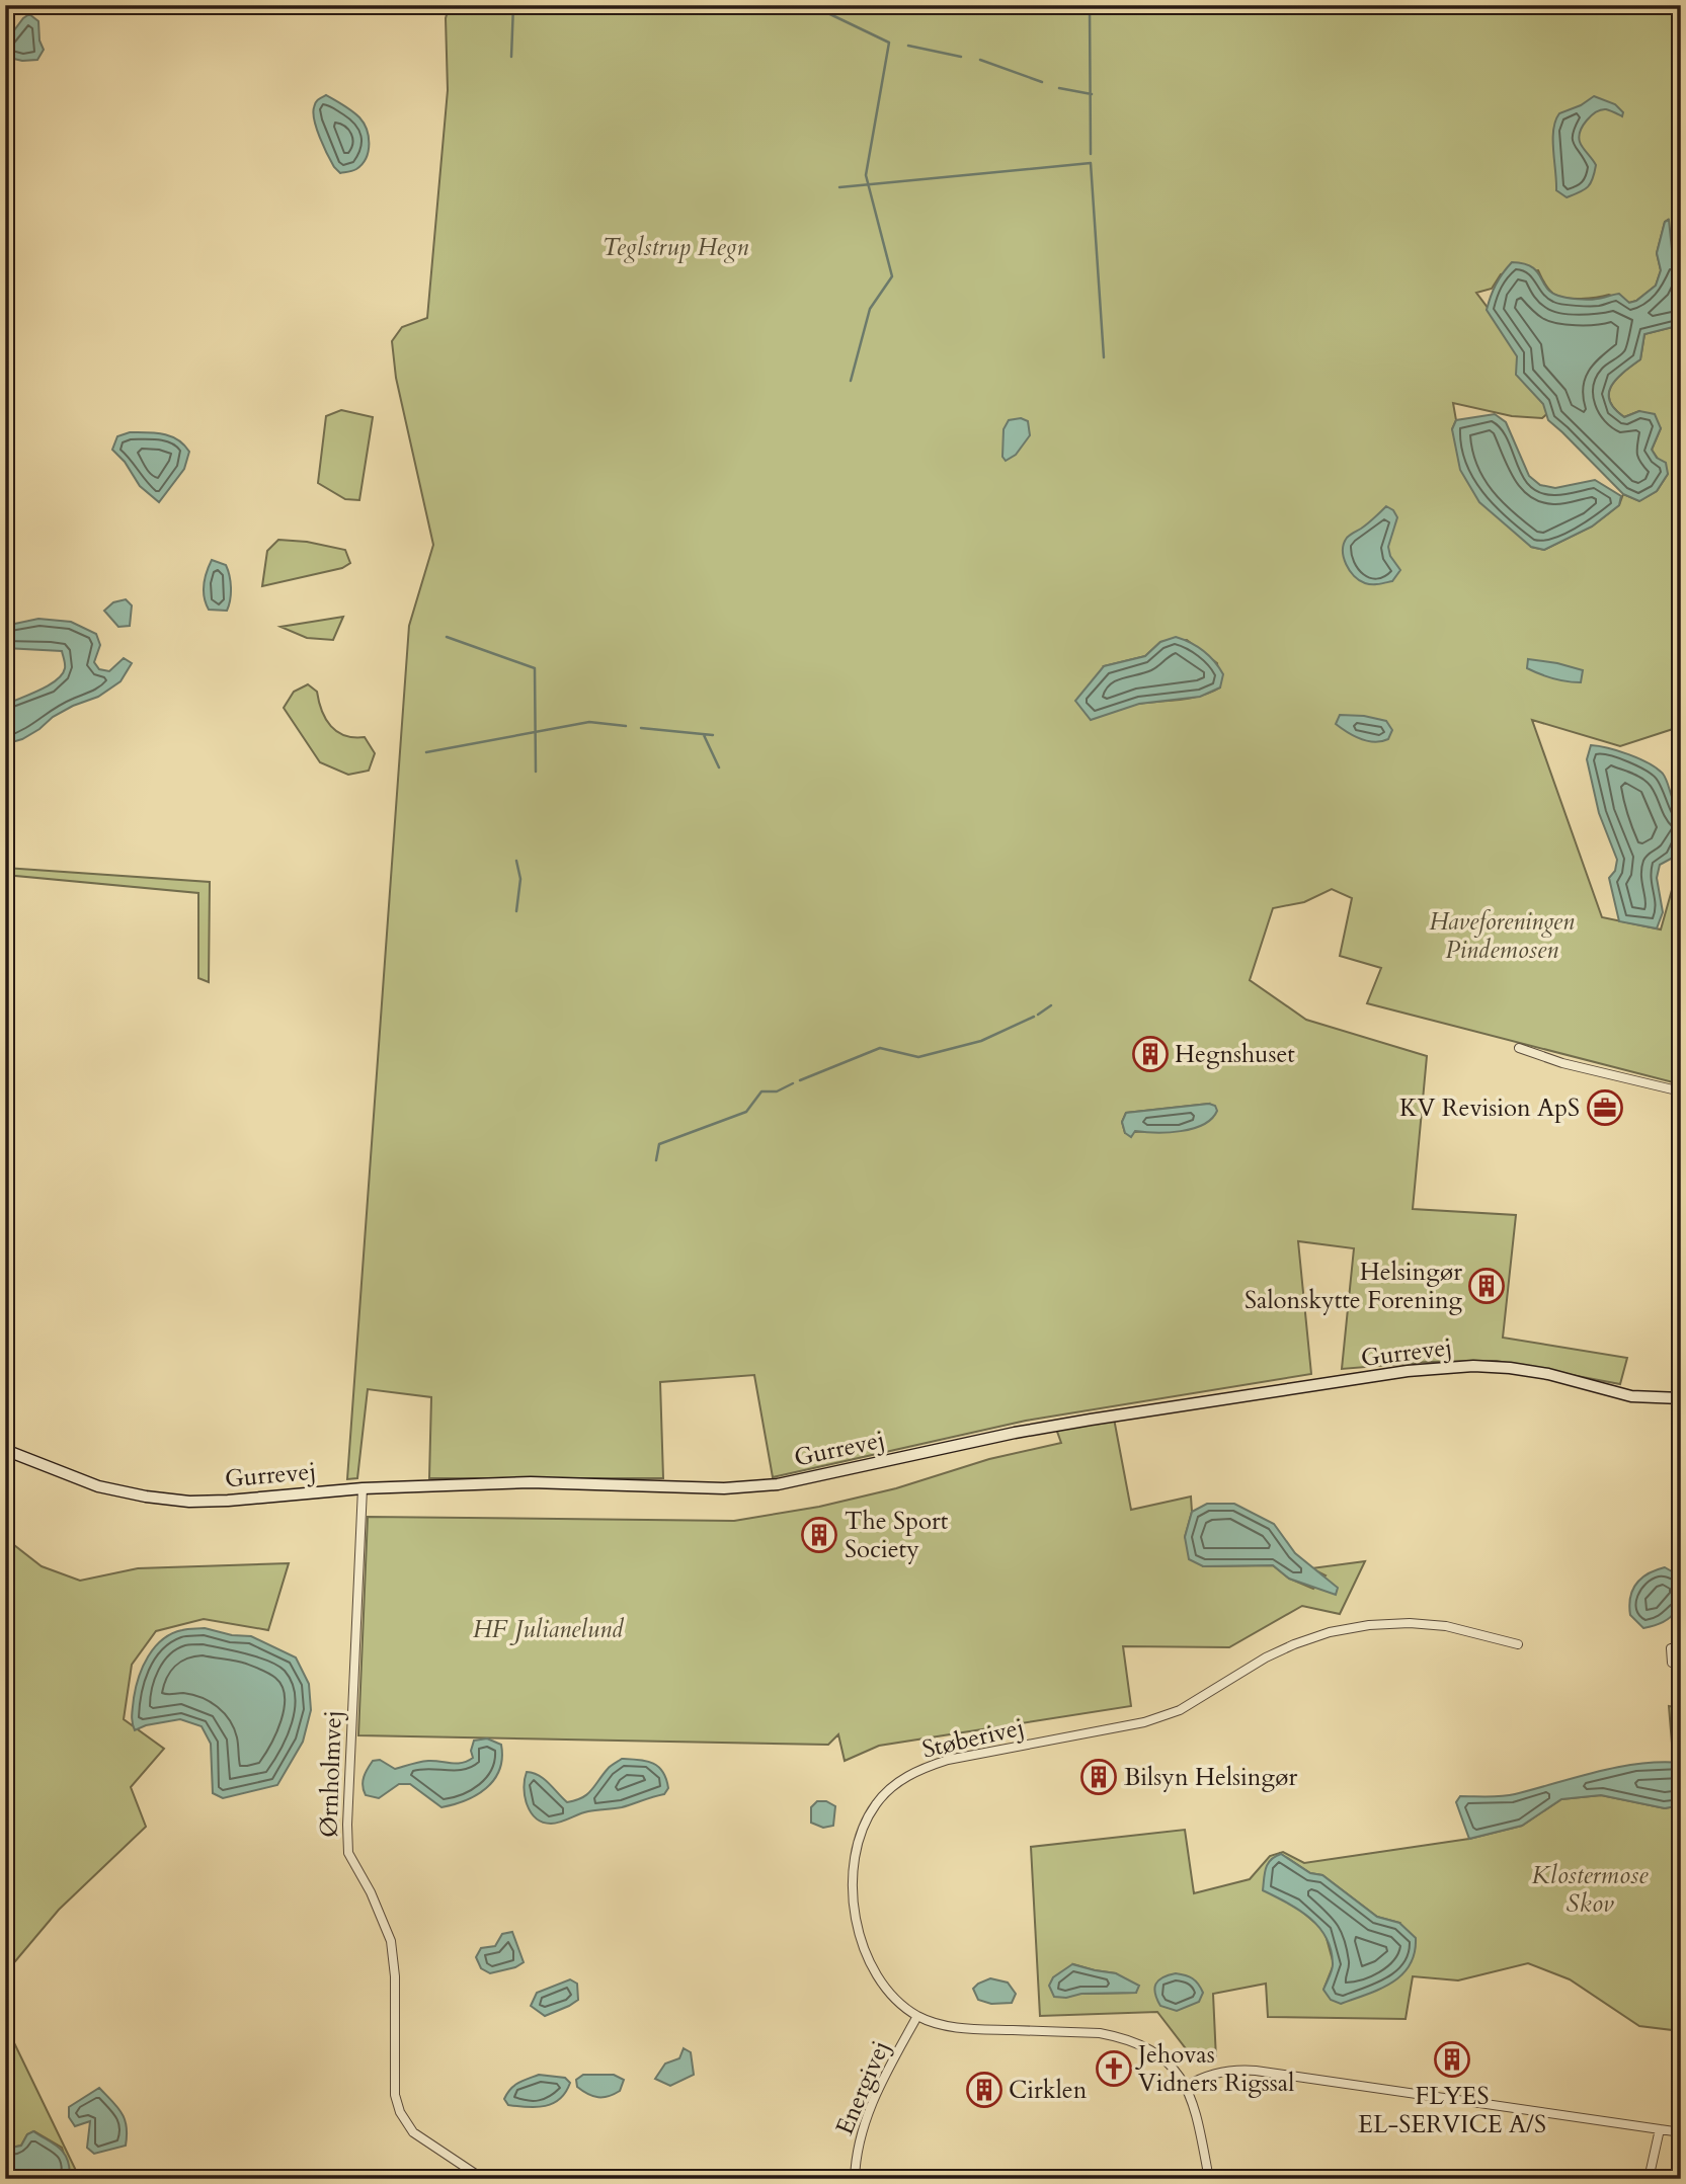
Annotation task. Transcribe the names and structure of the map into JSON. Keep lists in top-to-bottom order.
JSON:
{
  "streets": {
    "street": [
      "Gurrevej",
      "Støberivej",
      "Ørnholmvej",
      "Energivej"
    ]
  },
  "crossings": [
    ["Gurrevej", "Ørnholmvej"],
    ["Støberivej", "Energivej"]
  ],
  "parks": [
    "Teglstrup Hegn",
    "Haveforeningen Pindemosen",
    "HF Julianelund",
    "Klostermose Skov"
  ],
  "places": {
    "building": [
      "Hegnshuset",
      "Helsingør Salonskytte Forening",
      "The Sport Society",
      "Bilsyn Helsingør",
      "FLYES EL-SERVICE A/S",
      "Cirklen"
    ],
    "office": ["KV Revision ApS"],
    "church": ["Jehovas Vidners Rigssal"]
  }
}
